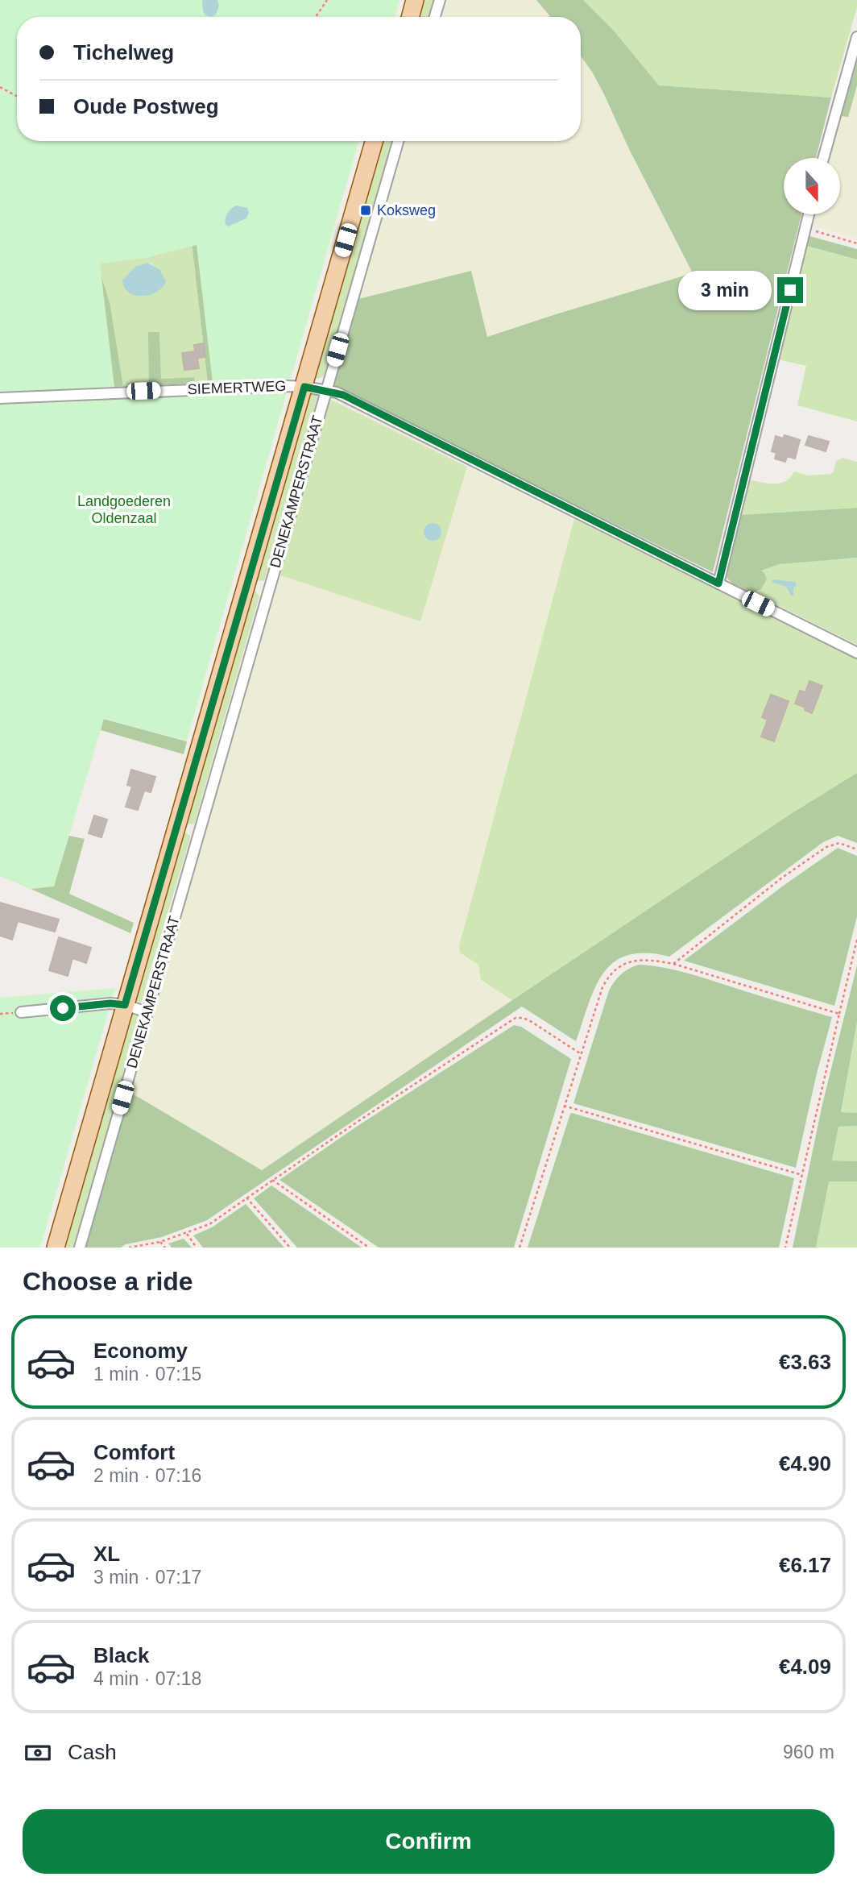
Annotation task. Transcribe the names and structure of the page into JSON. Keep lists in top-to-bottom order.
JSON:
{
  "streets": {
    "main road": ["DENEKAMPERSTRAAT"],
    "street": ["SIEMERTWEG"]
  },
  "crossings": [
    ["SIEMERTWEG", "DENEKAMPERSTRAAT"]
  ],
  "parks": ["Landgoederen Oldenzaal"],
  "places": {
    "transit": ["Koksweg"]
  },
  "north": "bottom",
  "page": {
    "banner": ["Tichelweg", "Oude Postweg"],
    "bubble": "3 min",
    "heading": "Choose a ride",
    "list": [
      {
        "name": "Economy",
        "note": "1 min · 07:15",
        "value": "€3.63"
      },
      {
        "name": "Comfort",
        "note": "2 min · 07:16",
        "value": "€4.90"
      },
      {
        "name": "XL",
        "note": "3 min · 07:17",
        "value": "€6.17"
      },
      {
        "name": "Black",
        "note": "4 min · 07:18",
        "value": "€4.09"
      }
    ],
    "pay": ["Cash", "960 m"],
    "buttons": "Confirm"
  }
}
